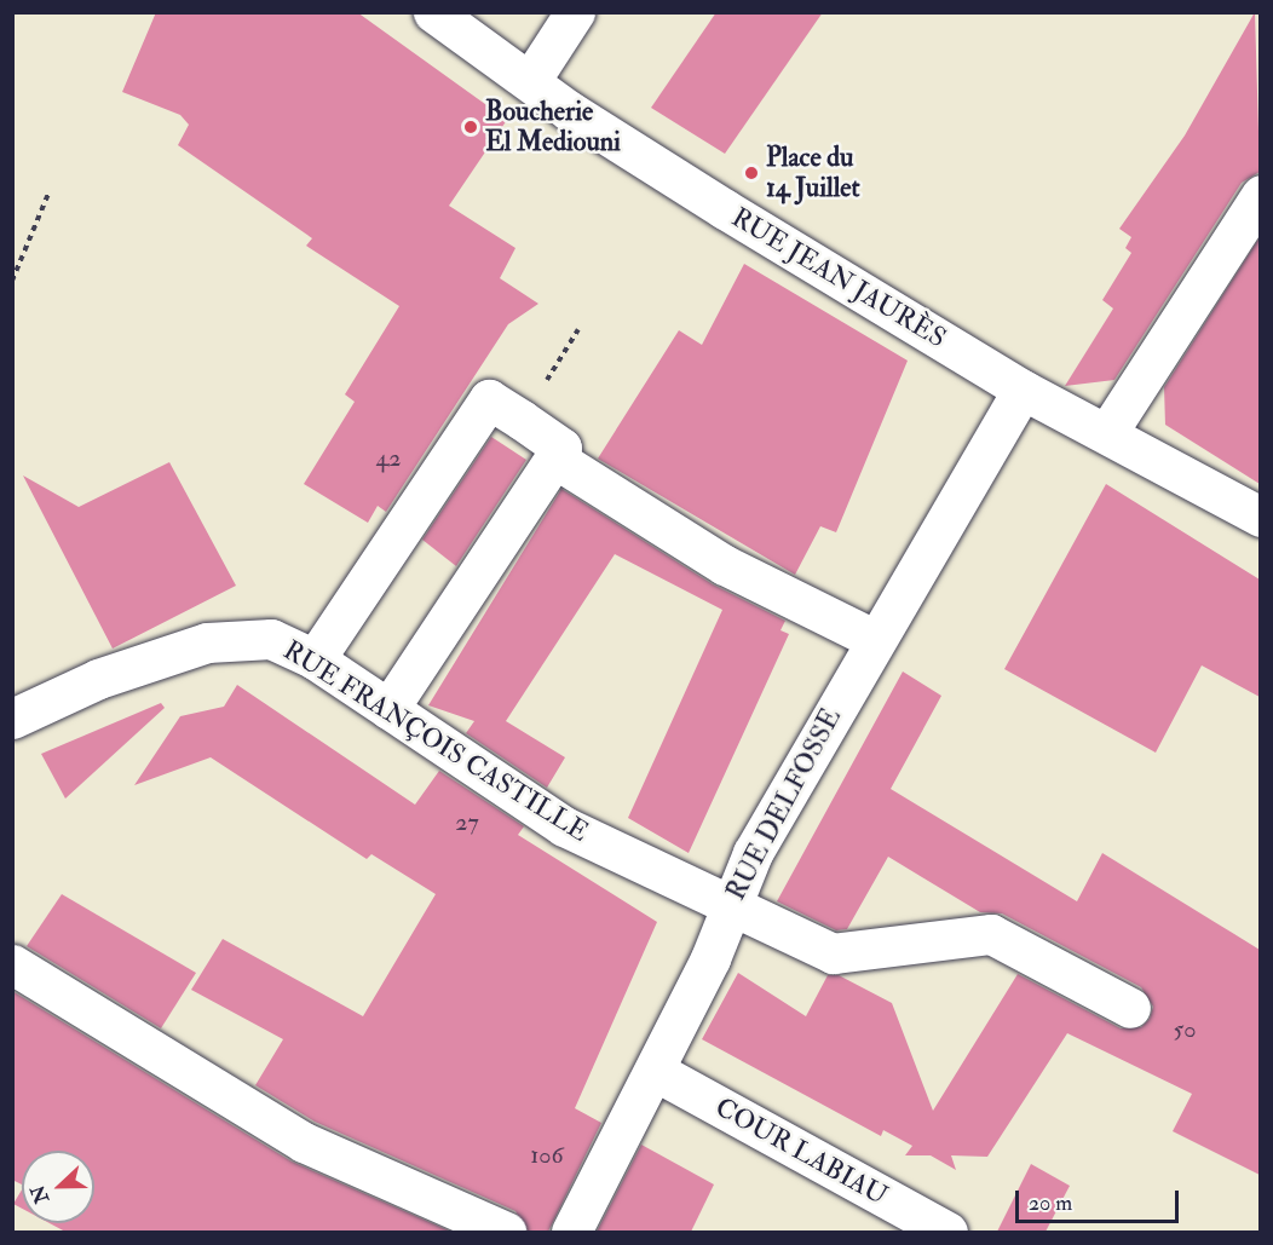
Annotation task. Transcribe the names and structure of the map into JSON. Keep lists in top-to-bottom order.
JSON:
{
  "streets": {
    "street": [
      "RUE JEAN JAURÈS",
      "RUE FRANÇOIS CASTILLE",
      "RUE DELFOSSE",
      "COUR LABIAU"
    ]
  },
  "crossings": [
    ["RUE JEAN JAURÈS", "RUE DELFOSSE"],
    ["RUE FRANÇOIS CASTILLE", "RUE DELFOSSE"],
    ["RUE DELFOSSE", "COUR LABIAU"]
  ],
  "places": ["Boucherie El Mediouni", "Place du 14 Juillet"],
  "house_numbers": [
    "42",
    "27",
    "50",
    "106"
  ],
  "scale_bar": "20 m",
  "north": "left"
}
